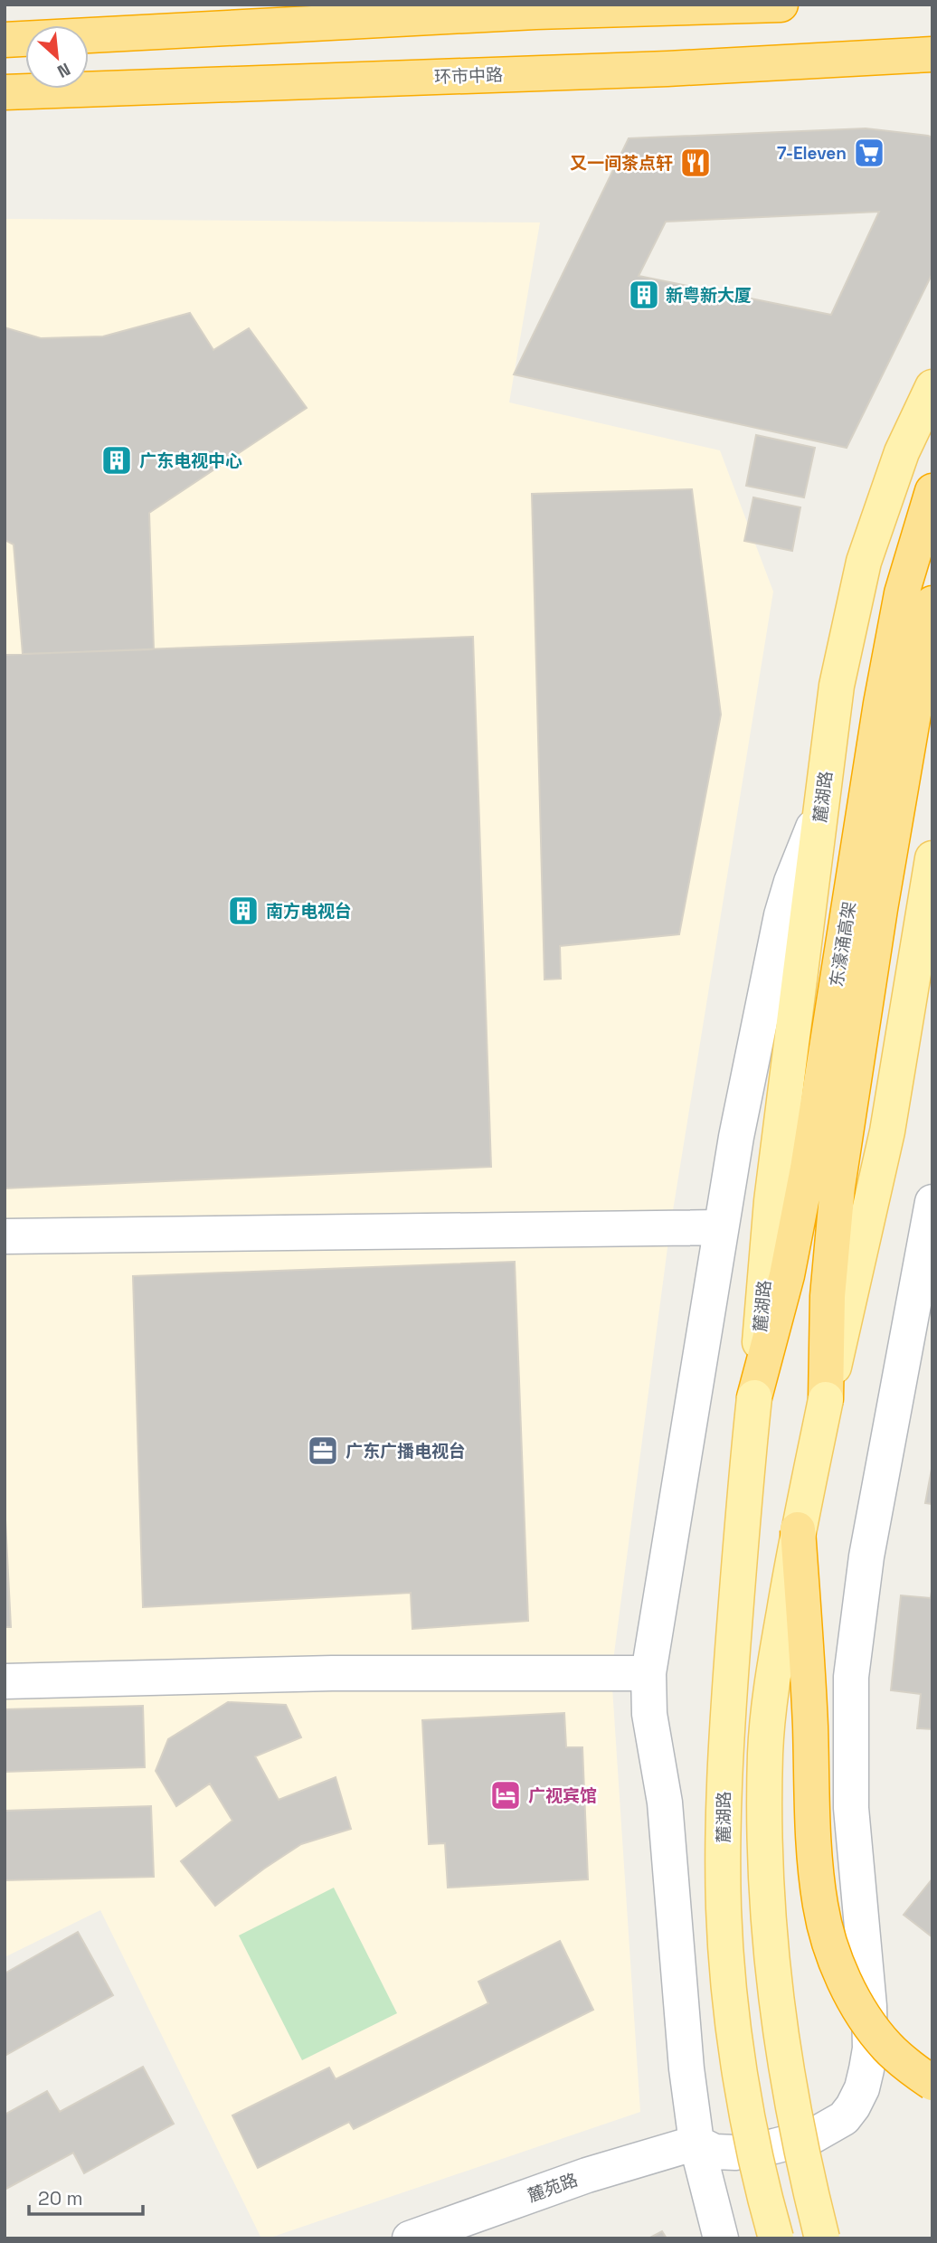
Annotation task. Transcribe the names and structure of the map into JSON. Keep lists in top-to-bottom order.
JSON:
{
  "streets": {
    "highway": ["环市中路", "东濠涌高架"],
    "main road": ["麓湖路"],
    "street": ["麓苑路"]
  },
  "crossings": [
    ["麓湖路", "东濠涌高架"]
  ],
  "places": {
    "supermarket": ["7-Eleven"],
    "restaurant": ["又一间茶点轩"],
    "building": ["新粤新大厦", "广东电视中心", "南方电视台"],
    "office": ["广东广播电视台"],
    "hotel": ["广视宾馆"]
  },
  "scale_bar": "20 m",
  "north": "bottom right"
}
